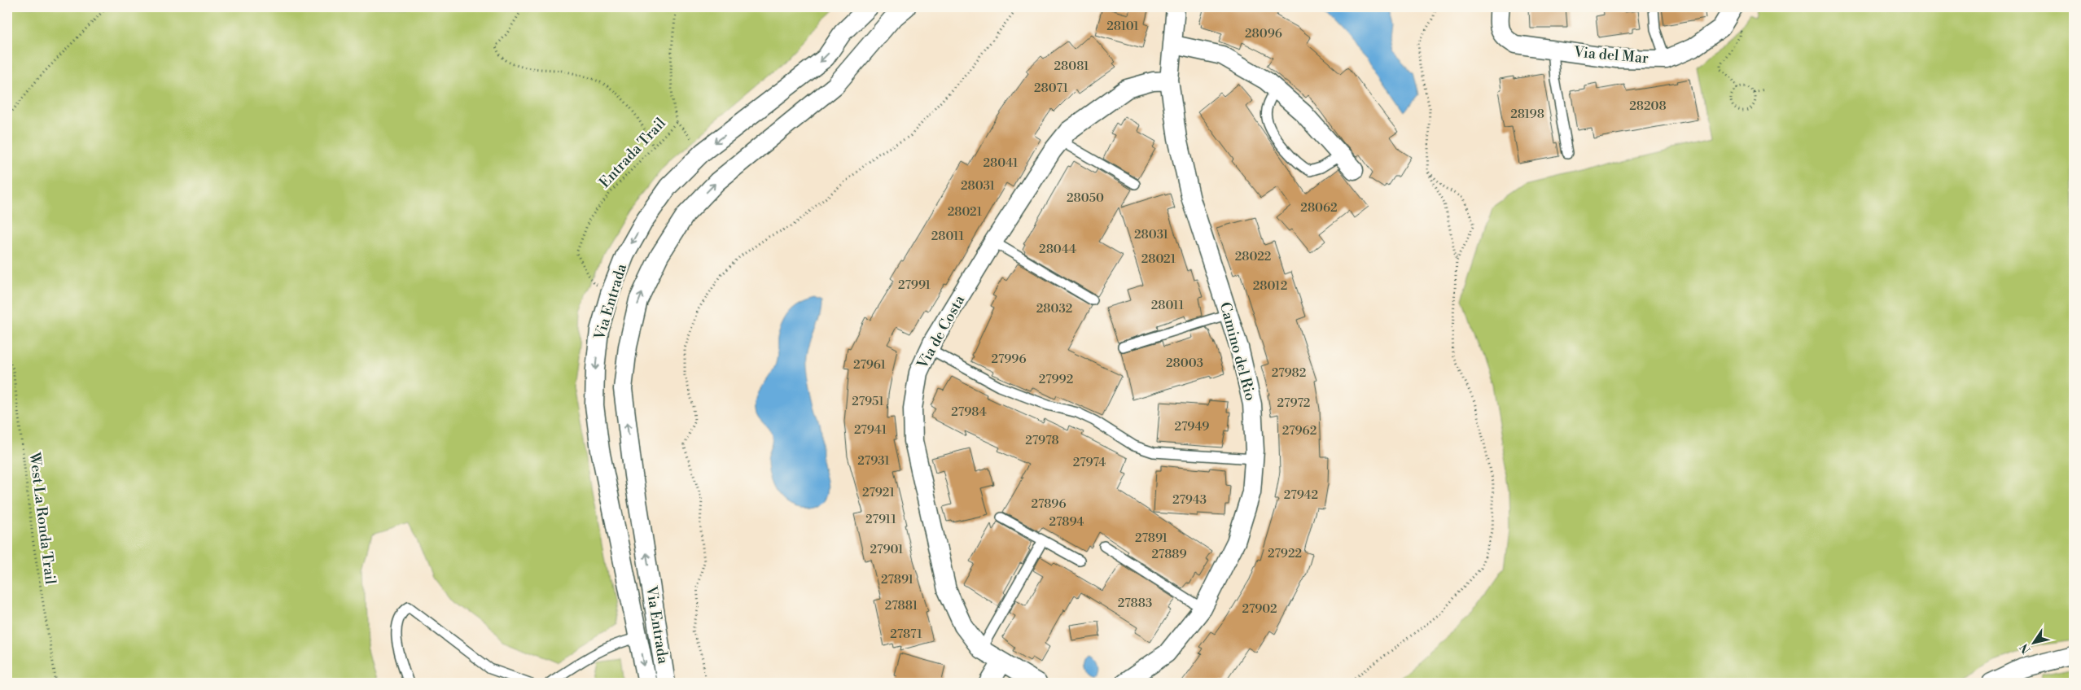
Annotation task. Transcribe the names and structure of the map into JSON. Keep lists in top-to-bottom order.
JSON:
{
  "streets": {
    "street": [
      "Via del Mar",
      "Via Entrada",
      "Via de Costa",
      "Camino del Rio"
    ],
    "path": ["Entrada Trail", "West La Ronda Trail"]
  },
  "crossings": [
    ["Entrada Trail", "Via Entrada"],
    ["Via de Costa", "Camino del Rio"]
  ],
  "house_numbers": [
    "28101",
    "28096",
    "28081",
    "28071",
    "28208",
    "28198",
    "28041",
    "28031",
    "28050",
    "28062",
    "28021",
    "28031",
    "28011",
    "28044",
    "28022",
    "28021",
    "27991",
    "28012",
    "28011",
    "28032",
    "27996",
    "28003",
    "27961",
    "27982",
    "27992",
    "27951",
    "27972",
    "27984",
    "27949",
    "27941",
    "27962",
    "27978",
    "27931",
    "27974",
    "27921",
    "27942",
    "27943",
    "27896",
    "27911",
    "27894",
    "27891",
    "27901",
    "27922",
    "27889",
    "27891",
    "27883",
    "27881",
    "27902",
    "27871"
  ],
  "north": "bottom left"
}
